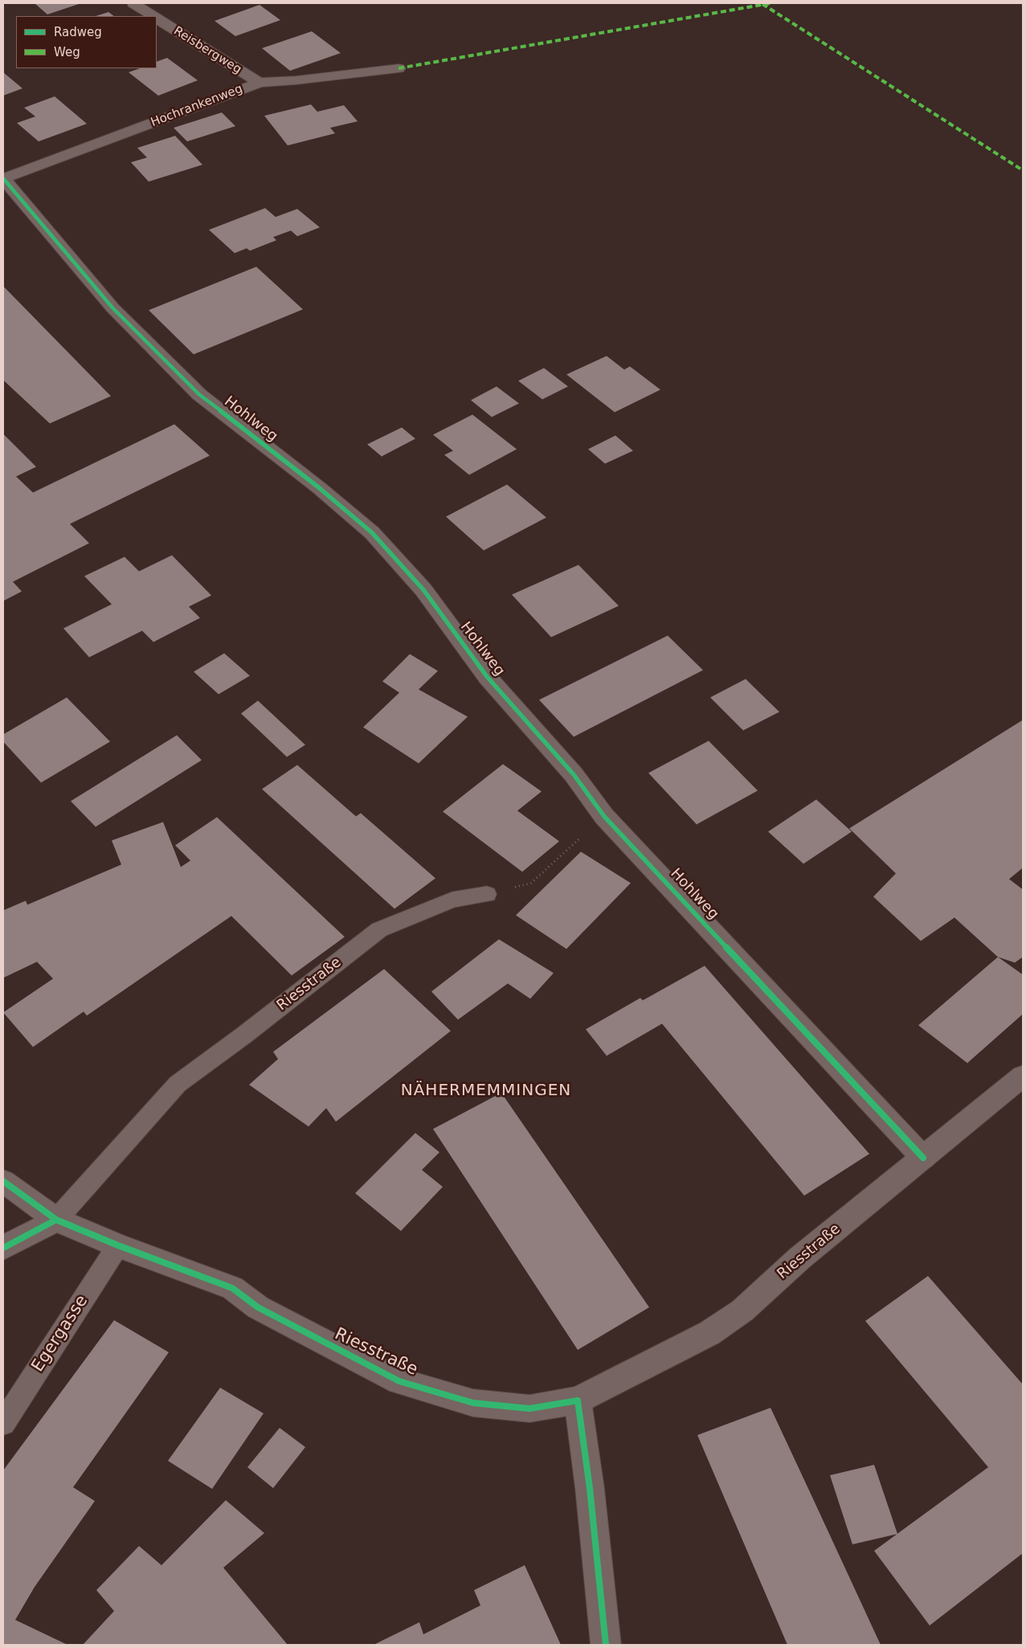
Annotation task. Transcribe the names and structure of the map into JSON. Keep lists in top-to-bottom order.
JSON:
{
  "streets": {
    "street": [
      "Reisbergweg",
      "Hochrankenweg",
      "Hohlweg",
      "Riesstraße"
    ],
    "lane": ["Egergasse"]
  },
  "crossings": [
    ["Reisbergweg", "Hochrankenweg"],
    ["Hochrankenweg", "Hohlweg"],
    ["Hohlweg", "Riesstraße"],
    ["Riesstraße", "Egergasse"]
  ],
  "districts": ["NÄHERMEMMINGEN"],
  "legend": ["Radweg", "Weg"]
}
